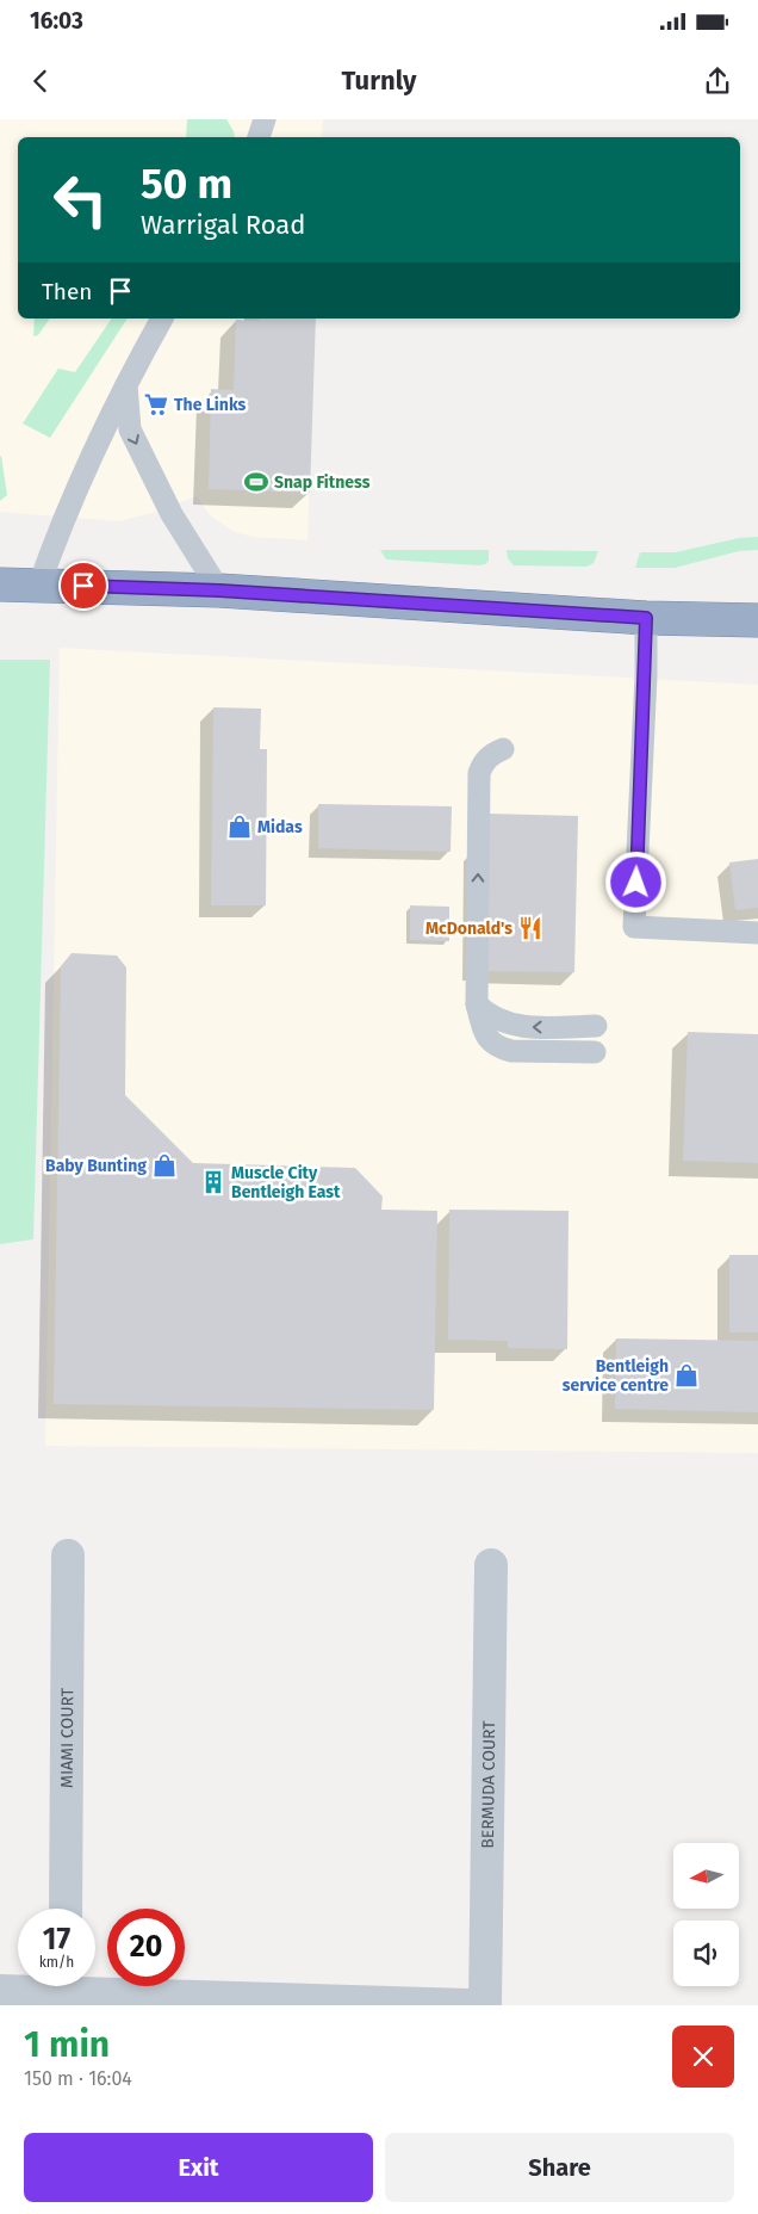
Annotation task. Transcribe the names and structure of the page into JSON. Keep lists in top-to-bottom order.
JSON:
{
  "streets": {
    "street": ["MIAMI COURT", "BERMUDA COURT"]
  },
  "places": {
    "supermarket": ["The Links"],
    "sports": ["Snap Fitness"],
    "shop": ["Midas", "Baby Bunting", "Bentleigh service centre"],
    "restaurant": ["McDonald's"],
    "building": ["Muscle City Bentleigh East"]
  },
  "north": "left",
  "page": {
    "status": "16:03",
    "header": "Turnly",
    "turn": ["50 m", "Warrigal Road"],
    "then": "Then",
    "speed": "17 km/h",
    "limit": "20",
    "heading": ["1 min", "150 m · 16:04"],
    "buttons": ["Exit", "Share"]
  }
}
